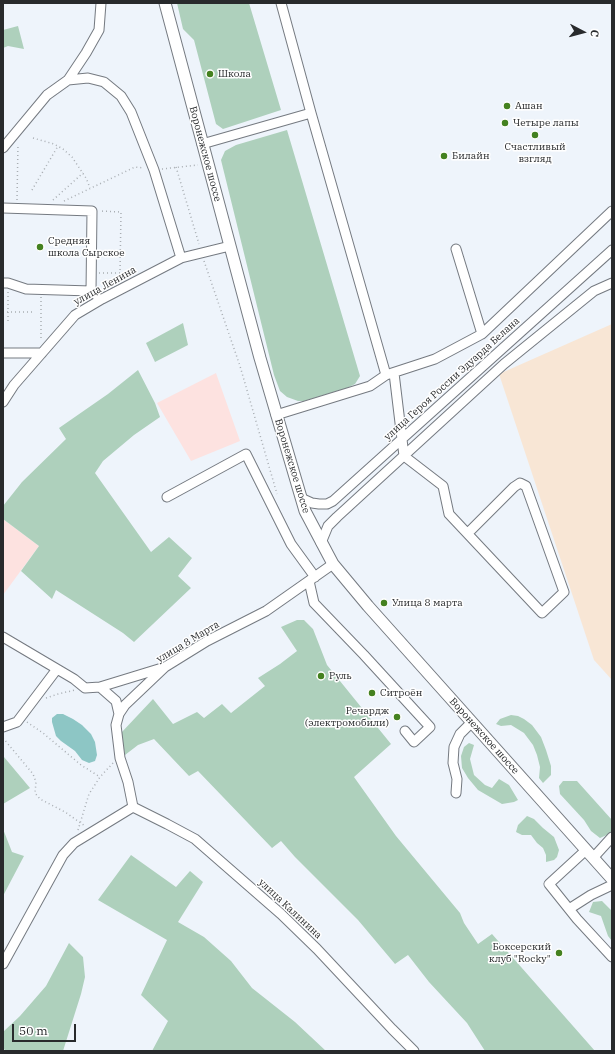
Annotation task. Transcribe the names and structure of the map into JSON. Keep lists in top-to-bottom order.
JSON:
{
  "streets": {
    "main road": ["Воронежское шоссе"],
    "street": [
      "улица Ленина",
      "улица Героя России Эдуарда Белана",
      "улица 8 Марта",
      "улица Калинина"
    ]
  },
  "crossings": [
    ["Воронежское шоссе", "улица Ленина"],
    ["Воронежское шоссе", "улица Героя России Эдуарда Белана"],
    ["Воронежское шоссе", "улица 8 Марта"]
  ],
  "places": [
    "Школа",
    "Ашан",
    "Четыре лапы",
    "Счастливый взгляд",
    "Билайн",
    "Средняя школа Сырское",
    "Улица 8 марта",
    "Руль",
    "Ситроён",
    "Речардж (электромобили)",
    "Боксерский клуб \"Rocky\""
  ],
  "scale_bar": "50 m",
  "north": "right"
}
